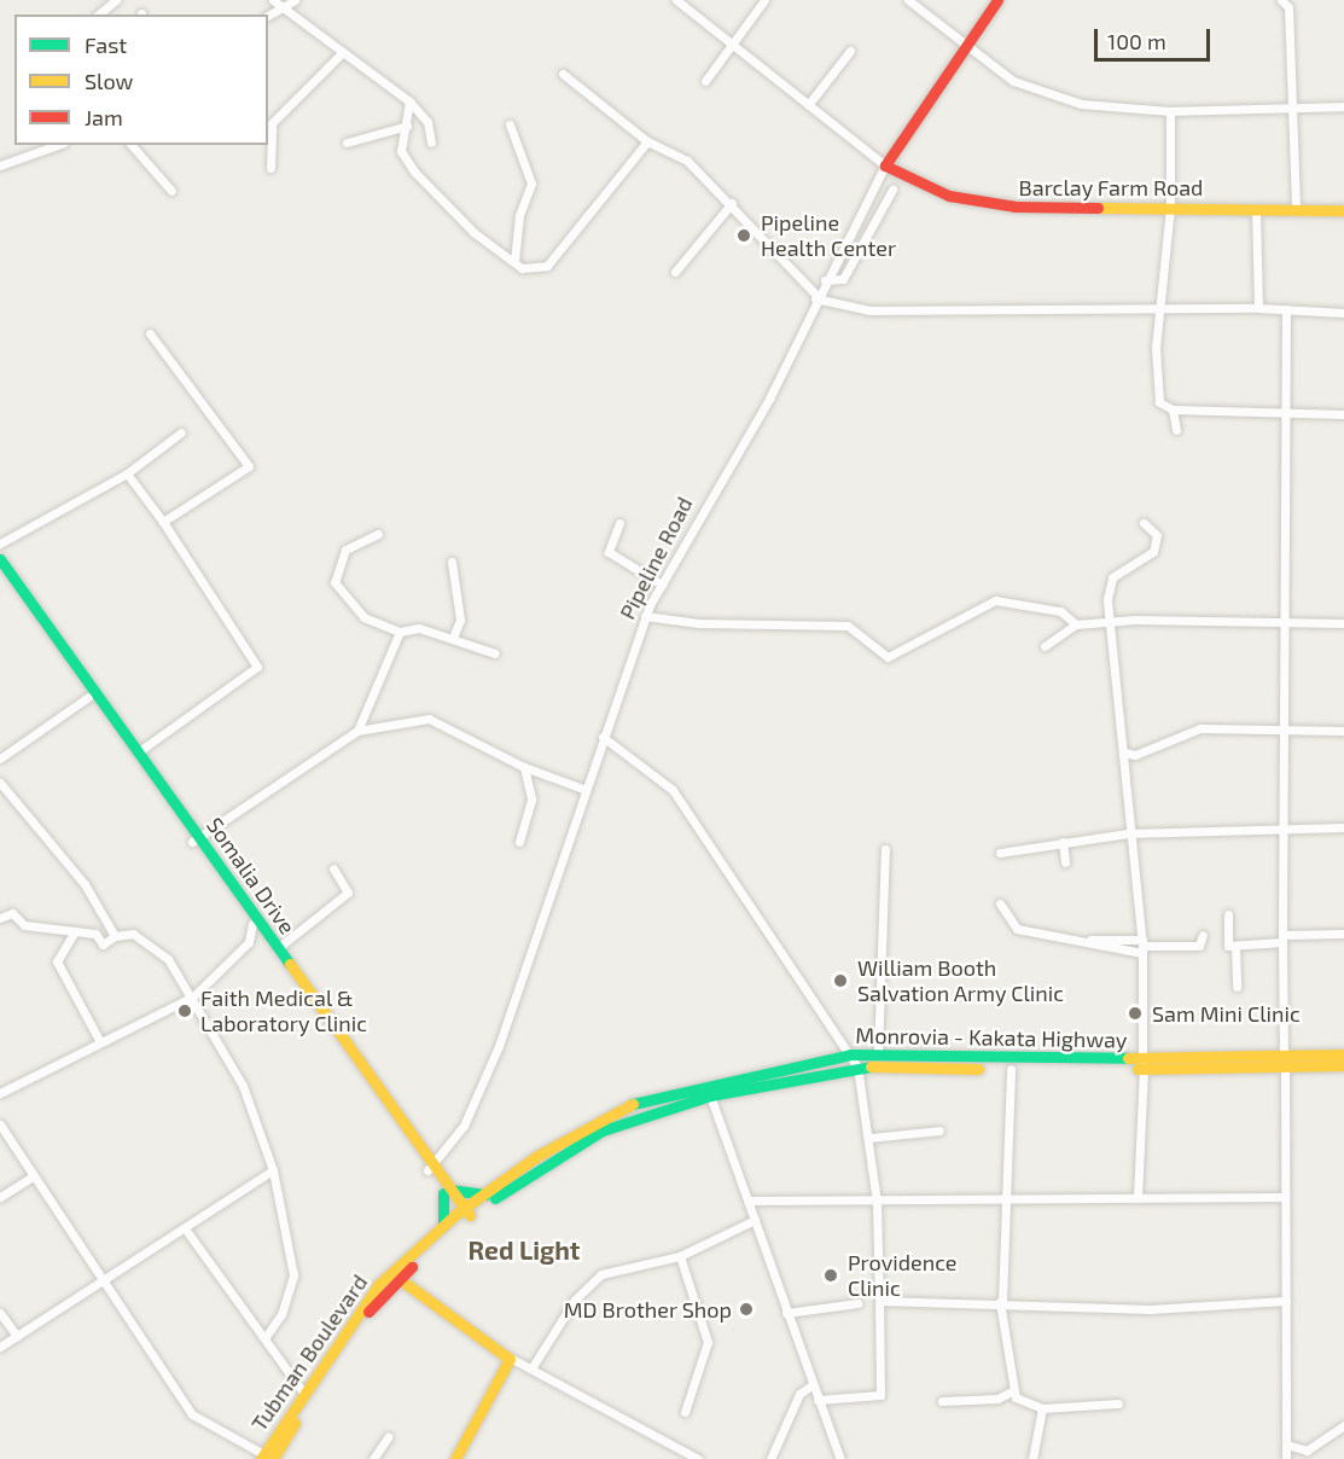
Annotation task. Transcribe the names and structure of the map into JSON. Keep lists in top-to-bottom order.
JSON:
{
  "streets": {
    "main road": [
      "Barclay Farm Road",
      "Pipeline Road",
      "Somalia Drive",
      "Monrovia - Kakata Highway",
      "Tubman Boulevard"
    ]
  },
  "crossings": [
    ["Barclay Farm Road", "Pipeline Road"],
    ["Pipeline Road", "Somalia Drive"],
    ["Somalia Drive", "Monrovia - Kakata Highway"],
    ["Somalia Drive", "Tubman Boulevard"],
    ["Monrovia - Kakata Highway", "Tubman Boulevard"]
  ],
  "districts": ["Red Light"],
  "places": [
    "Pipeline Health Center",
    "William Booth Salvation Army Clinic",
    "Faith Medical & Laboratory Clinic",
    "Sam Mini Clinic",
    "Providence Clinic",
    "MD Brother Shop"
  ],
  "legend": ["Fast", "Slow", "Jam"],
  "scale_bar": "100 m"
}
